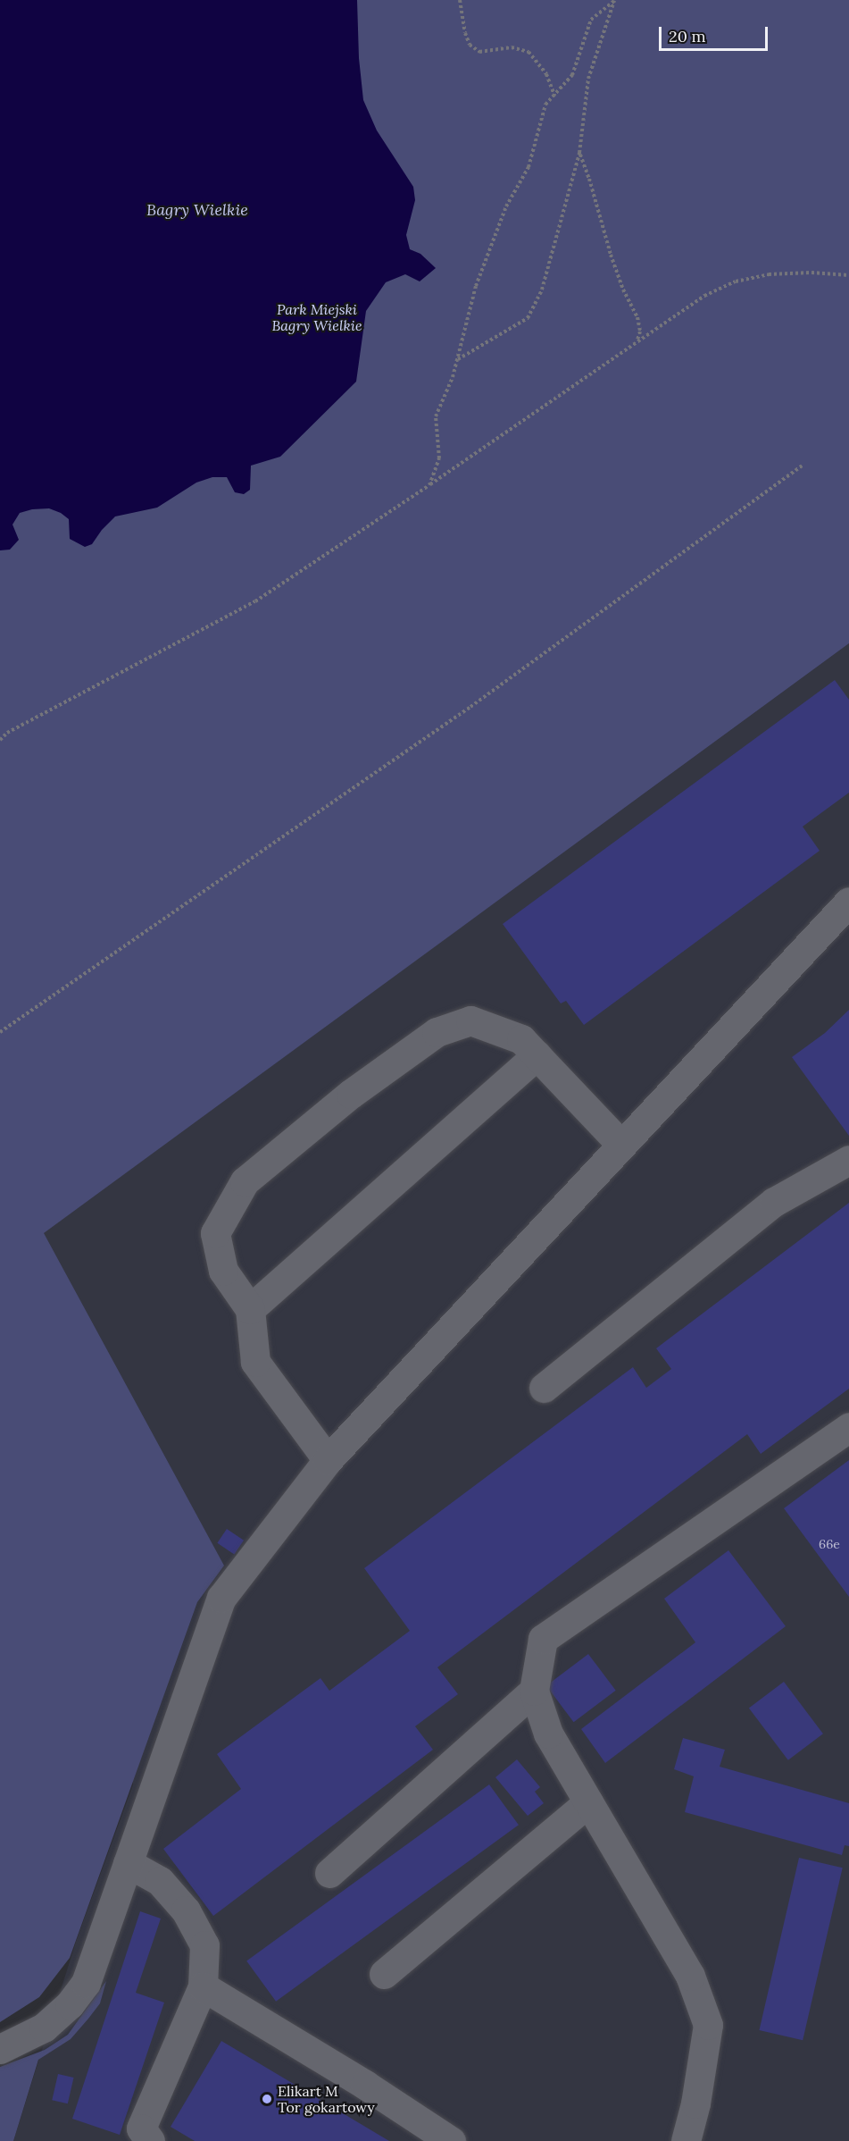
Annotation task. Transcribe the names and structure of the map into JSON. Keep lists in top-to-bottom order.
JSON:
{
  "water": ["Bagry Wielkie"],
  "parks": ["Park Miejski Bagry Wielkie"],
  "places": ["Elikart M Tor gokartowy"],
  "house_numbers": ["66e"],
  "scale_bar": "20 m"
}
